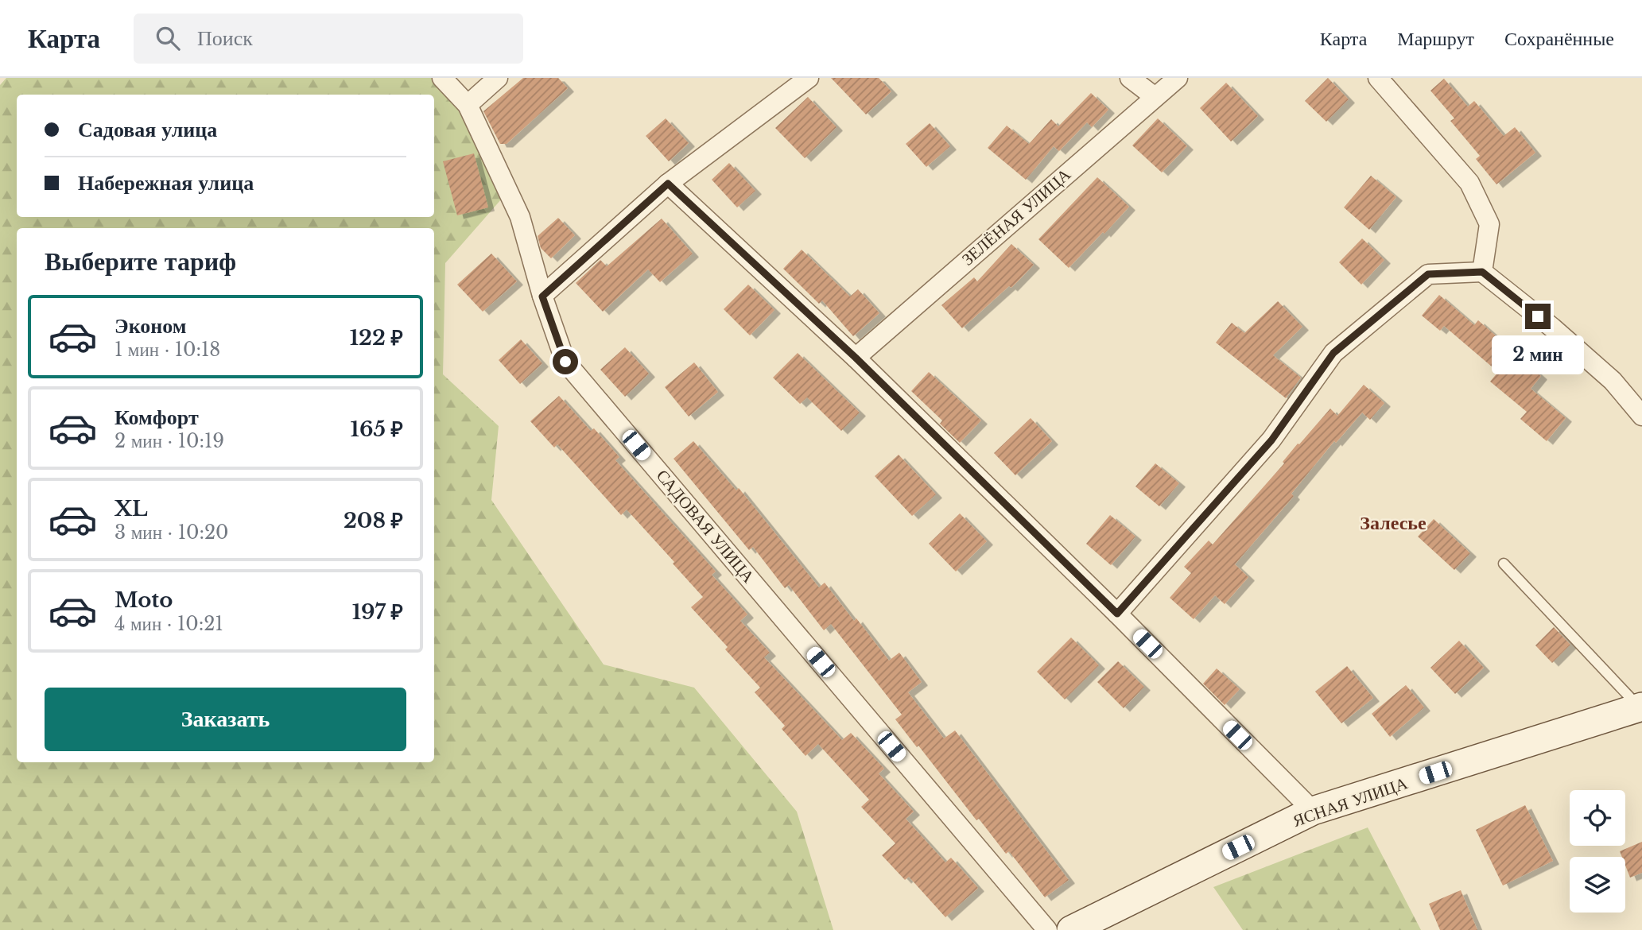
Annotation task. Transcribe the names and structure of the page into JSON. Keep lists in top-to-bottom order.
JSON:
{
  "streets": {
    "main road": ["ЯСНАЯ УЛИЦА"],
    "street": ["ЗЕЛЁНАЯ УЛИЦА", "САДОВАЯ УЛИЦА"]
  },
  "districts": ["Залесье"],
  "page": {
    "header": "Карта",
    "search": "Поиск",
    "nav": ["Карта", "Маршрут", "Сохранённые"],
    "banner": ["Садовая улица", "Набережная улица"],
    "heading": "Выберите тариф",
    "list": [
      {
        "name": "Эконом",
        "note": "1 мин · 10:18",
        "value": "122 ₽"
      },
      {
        "name": "Комфорт",
        "note": "2 мин · 10:19",
        "value": "165 ₽"
      },
      {
        "name": "XL",
        "note": "3 мин · 10:20",
        "value": "208 ₽"
      },
      {
        "name": "Moto",
        "note": "4 мин · 10:21",
        "value": "197 ₽"
      }
    ],
    "bubble": "2 мин",
    "buttons": "Заказать"
  }
}
